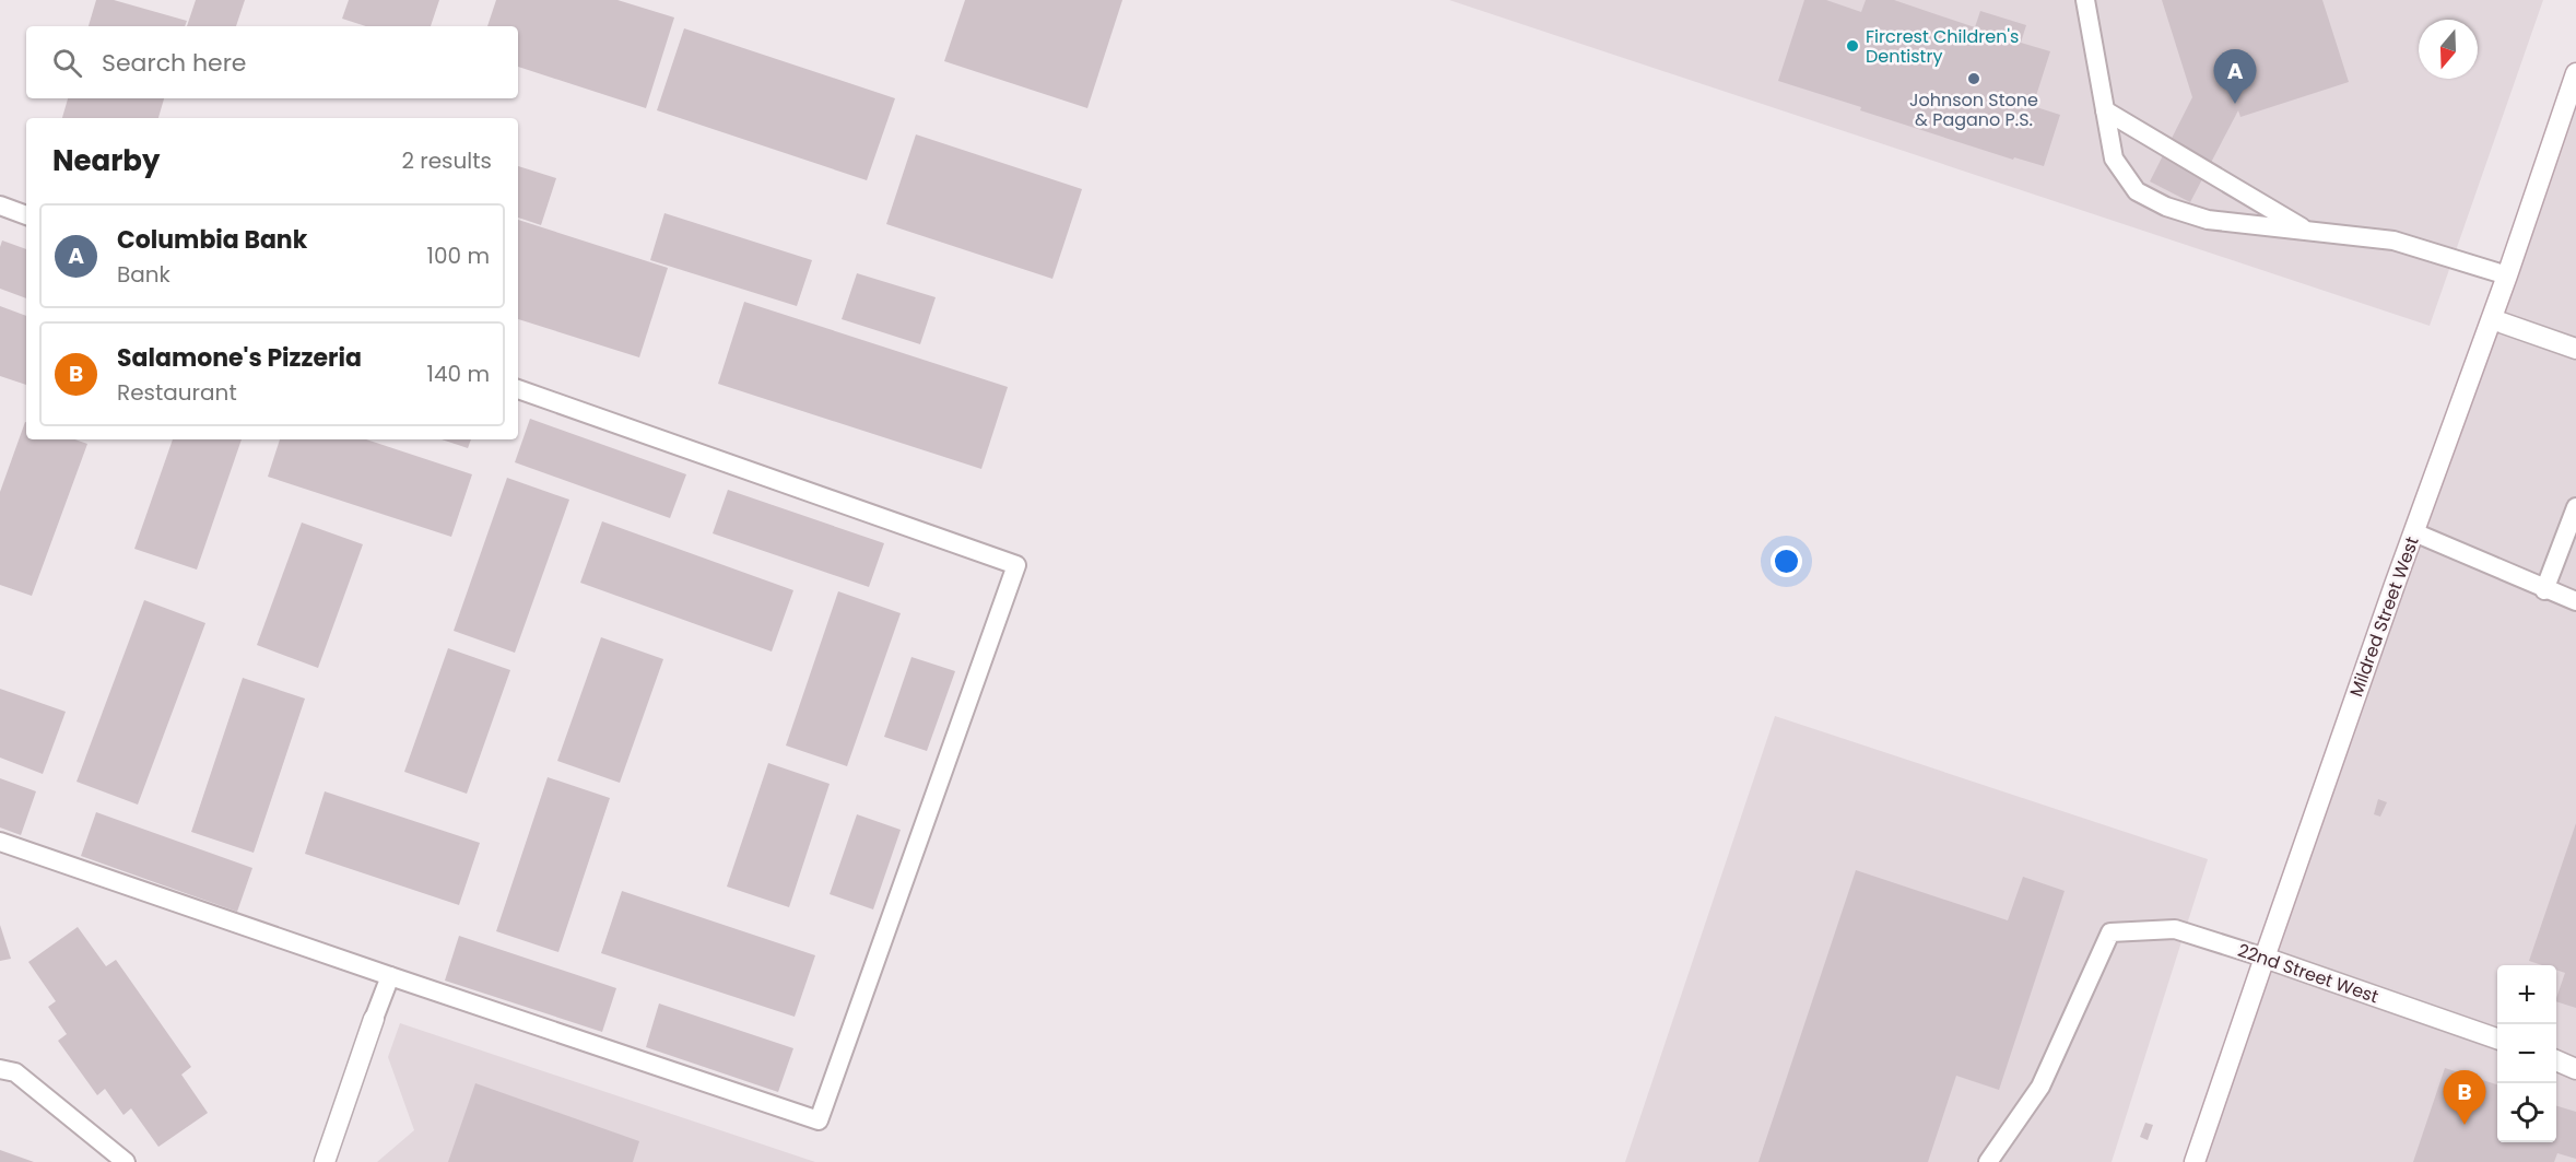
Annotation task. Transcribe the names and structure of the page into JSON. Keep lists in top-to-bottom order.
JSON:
{
  "streets": {
    "main road": ["Mildred Street West", "22nd Street West"]
  },
  "crossings": [
    ["Mildred Street West", "22nd Street West"]
  ],
  "places": ["Fircrest Children's Dentistry", "Johnson Stone & Pagano P.S."],
  "north": "bottom",
  "page": {
    "search": "Search here",
    "pins": ["A", "B"],
    "heading": ["Nearby", "2 results"],
    "list": [
      {
        "mark": "A",
        "name": "Columbia Bank",
        "note": "Bank",
        "value": "100 m"
      },
      {
        "mark": "B",
        "name": "Salamone's Pizzeria",
        "note": "Restaurant",
        "value": "140 m"
      }
    ],
    "map_buttons": ["+", "−"]
  }
}
